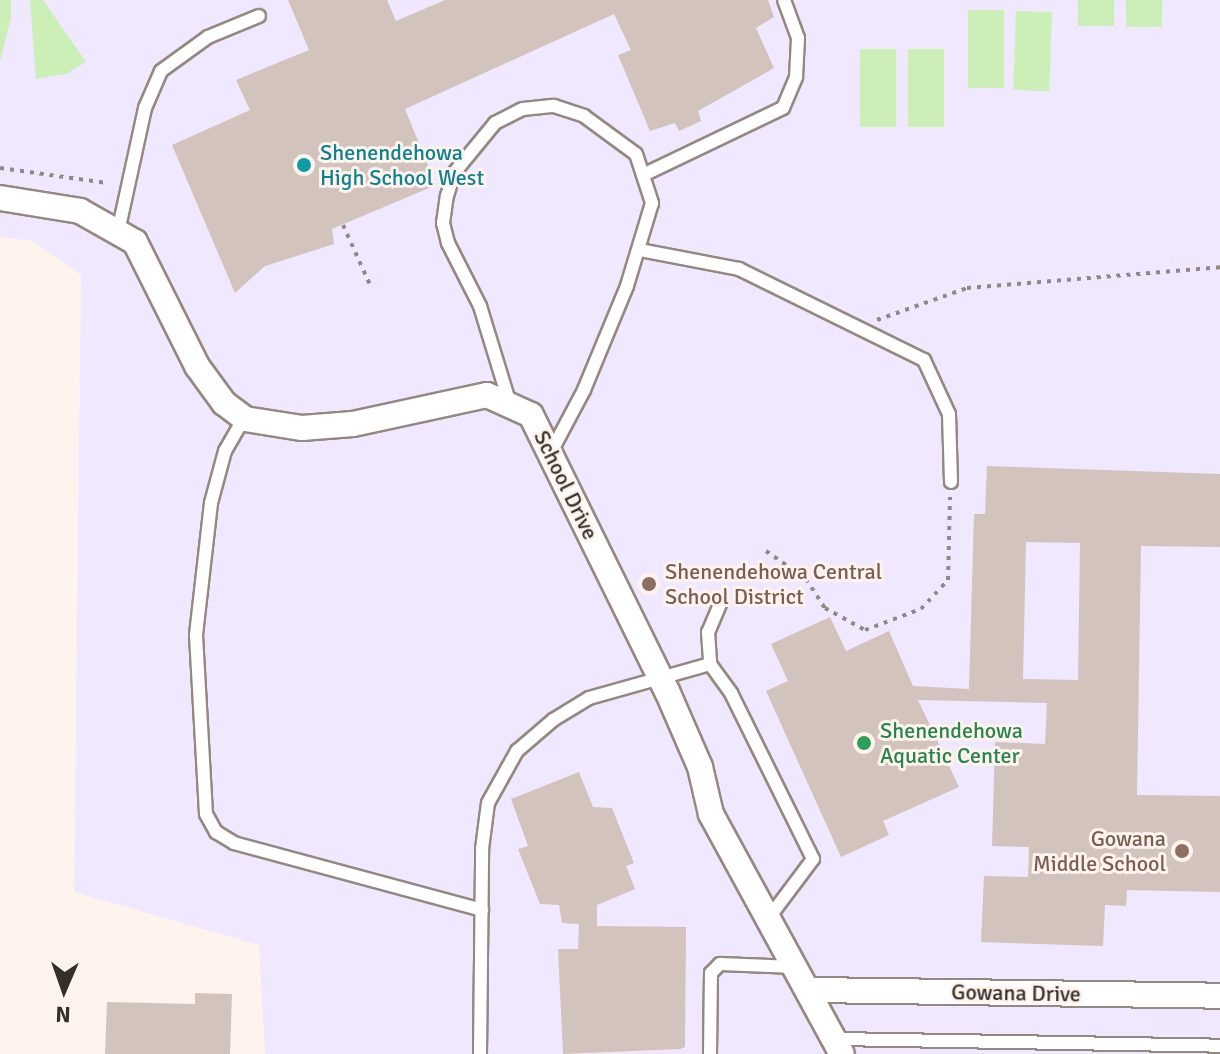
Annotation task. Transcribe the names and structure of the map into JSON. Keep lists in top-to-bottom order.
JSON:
{
  "streets": {
    "street": ["School Drive", "Gowana Drive"]
  },
  "crossings": [
    ["School Drive", "Gowana Drive"]
  ],
  "places": [
    "Shenendehowa High School West",
    "Shenendehowa Central School District",
    "Shenendehowa Aquatic Center",
    "Gowana Middle School"
  ],
  "north": "bottom"
}
